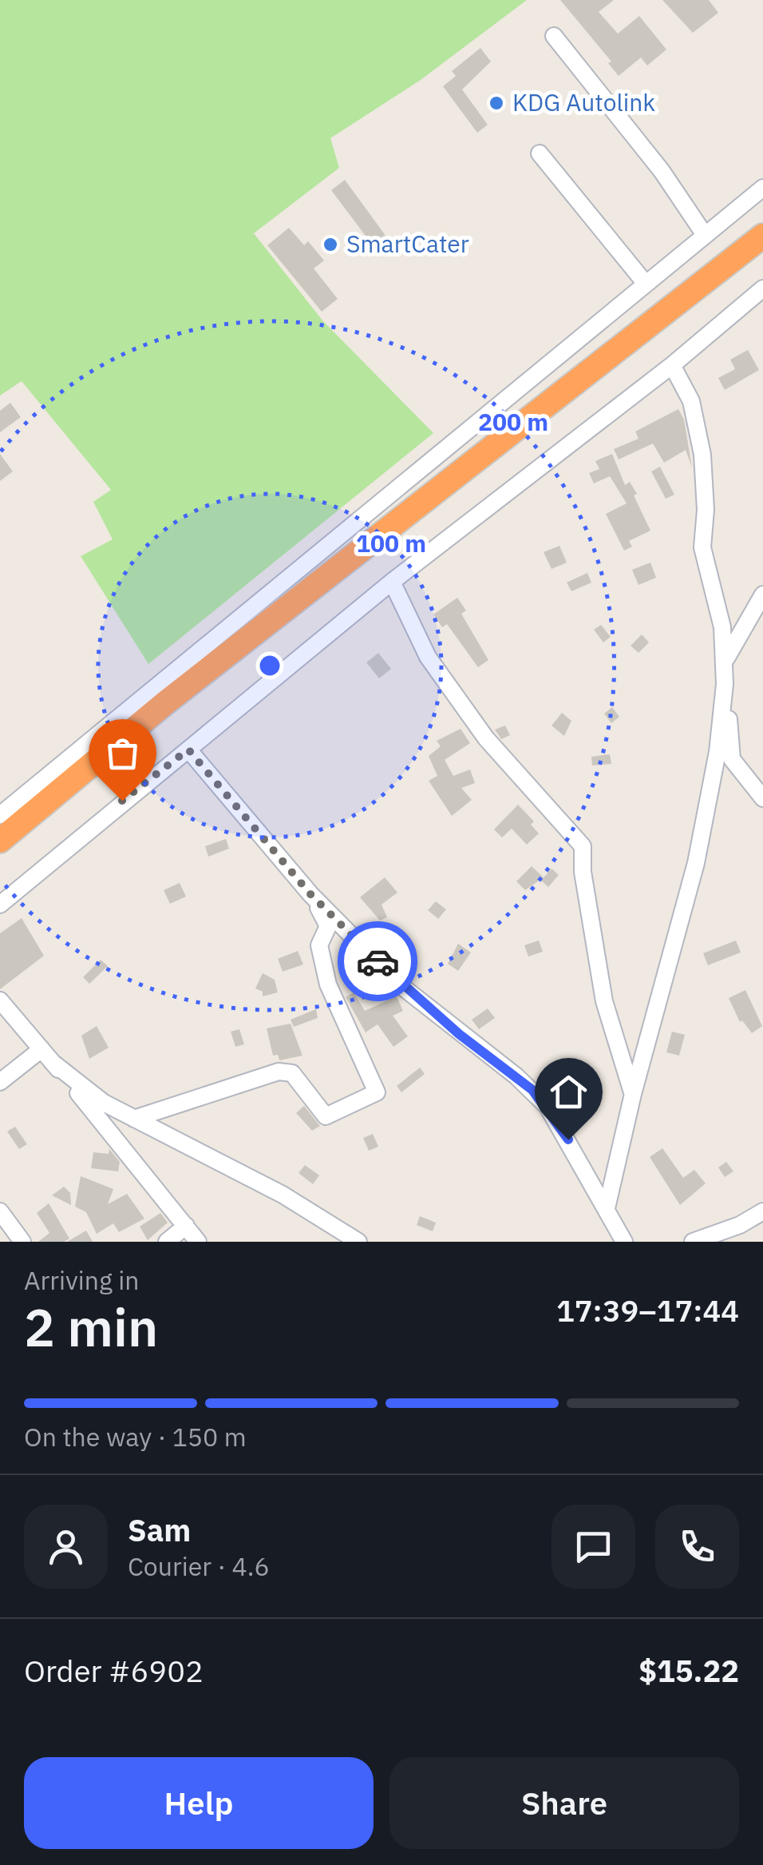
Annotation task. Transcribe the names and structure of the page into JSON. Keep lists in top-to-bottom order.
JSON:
{
  "places": ["KDG Autolink", "SmartCater"],
  "page": {
    "heading": ["2 min", "Arriving in", "17:39–17:44"],
    "panel": [
      "Sam",
      "Courier · 4.6",
      "Order #6902",
      "$15.22"
    ],
    "bar": "On the way · 150 m",
    "buttons": ["Help", "Share"]
  },
  "rings": ["200 m", "100 m"]
}
